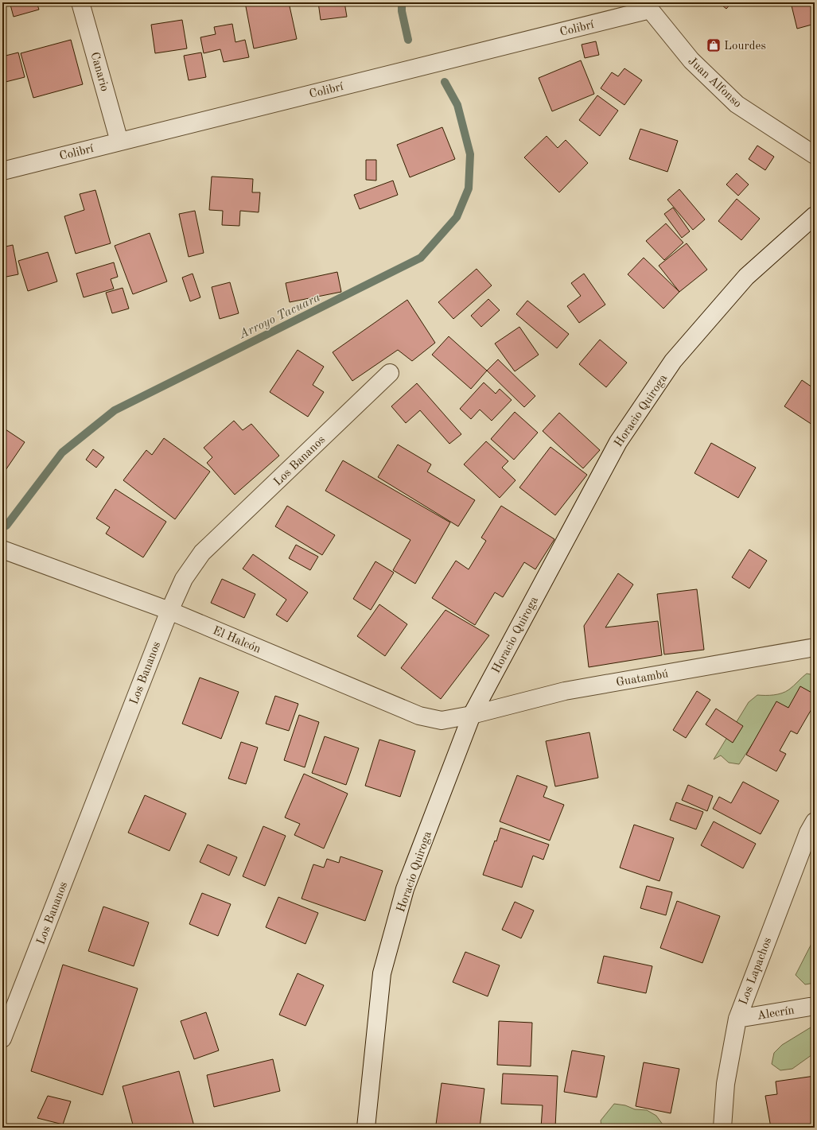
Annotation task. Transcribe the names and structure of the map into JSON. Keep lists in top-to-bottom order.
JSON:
{
  "streets": {
    "street": [
      "Colibrí",
      "Canario",
      "Juan Alfonso",
      "Horacio Quiroga",
      "Los Bananos",
      "El Halcón",
      "Guatambú",
      "Los Lapachos",
      "Alecrín"
    ]
  },
  "crossings": [
    ["Colibrí", "Canario"],
    ["Colibrí", "Juan Alfonso"],
    ["Horacio Quiroga", "El Halcón"],
    ["Horacio Quiroga", "Guatambú"],
    ["Los Bananos", "El Halcón"],
    ["El Halcón", "Guatambú"],
    ["Los Lapachos", "Alecrín"]
  ],
  "water": ["Arroyo Tacuara"],
  "places": {
    "shop": ["Lourdes"]
  }
}
